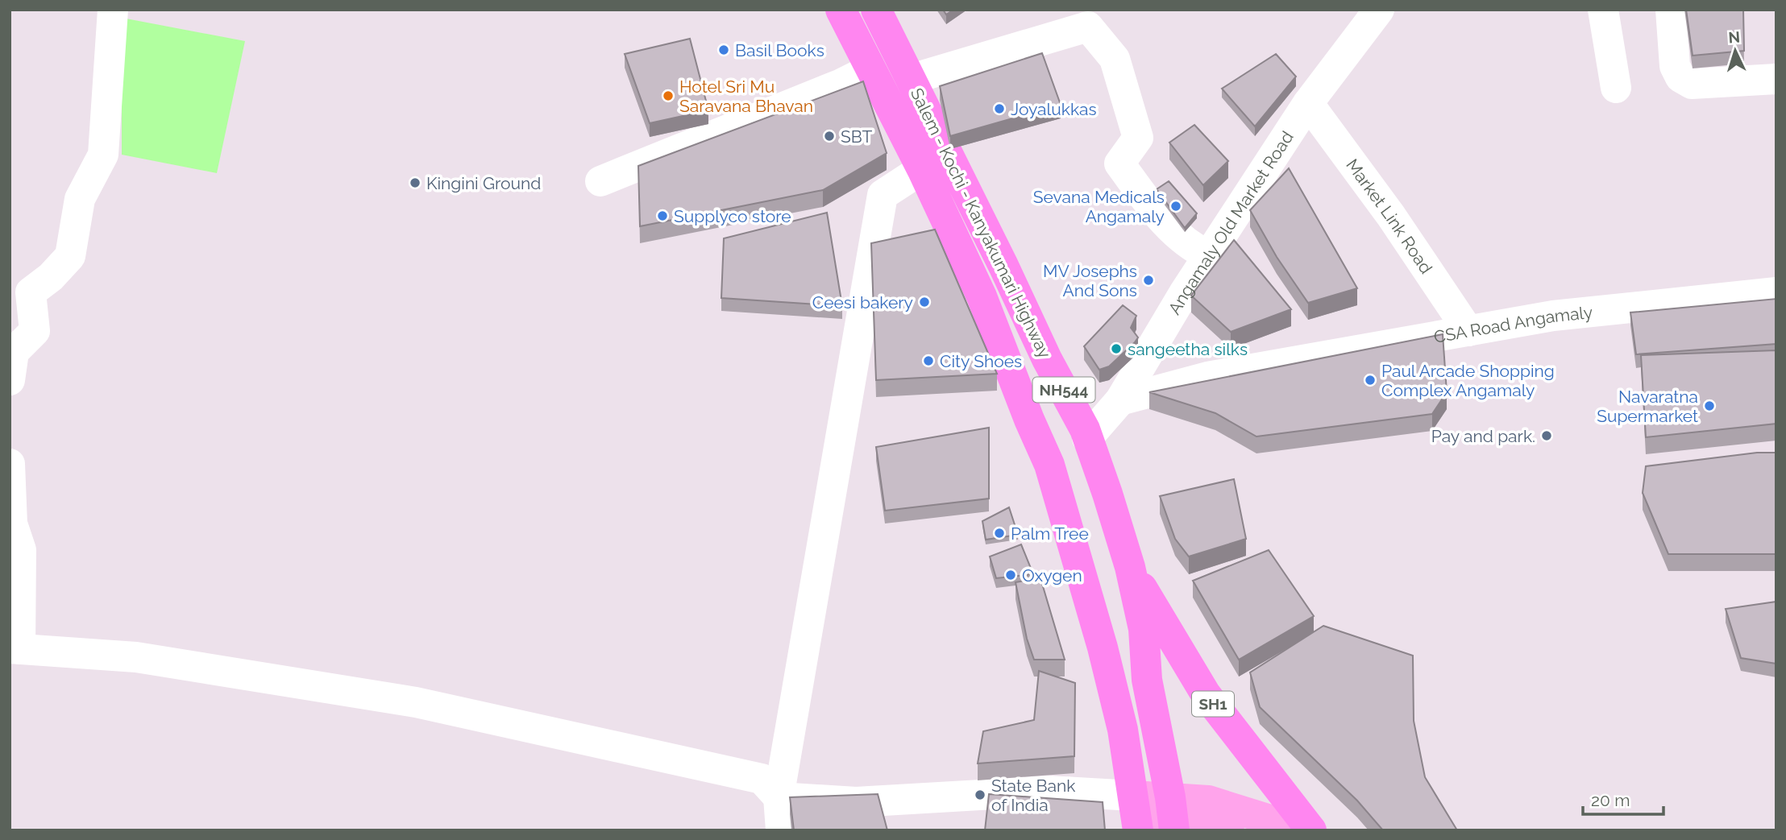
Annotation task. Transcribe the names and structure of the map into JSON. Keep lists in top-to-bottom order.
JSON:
{
  "streets": {
    "highway": ["Salem - Kochi - Kanyakumari Highway", "NH544", "SH1"],
    "street": ["Market Link Road", "Angamaly Old Market Road", "CSA Road Angamaly"]
  },
  "crossings": [
    ["Market Link Road", "Angamaly Old Market Road"],
    ["Market Link Road", "CSA Road Angamaly"],
    ["Angamaly Old Market Road", "Salem - Kochi - Kanyakumari Highway"],
    ["Angamaly Old Market Road", "CSA Road Angamaly"],
    ["Salem - Kochi - Kanyakumari Highway", "SH1"]
  ],
  "places": [
    "Basil Books",
    "Hotel Sri Mu Saravana Bhavan",
    "Joyalukkas",
    "SBT",
    "Kingini Ground",
    "Sevana Medicals Angamaly",
    "Supplyco store",
    "MV Josephs And Sons",
    "Ceesi bakery",
    "sangeetha silks",
    "City Shoes",
    "Paul Arcade Shopping Complex Angamaly",
    "Navaratna Supermarket",
    "Pay and park.",
    "Palm Tree",
    "Oxygen",
    "State Bank of India"
  ],
  "scale_bar": "20 m",
  "north": "top"
}
